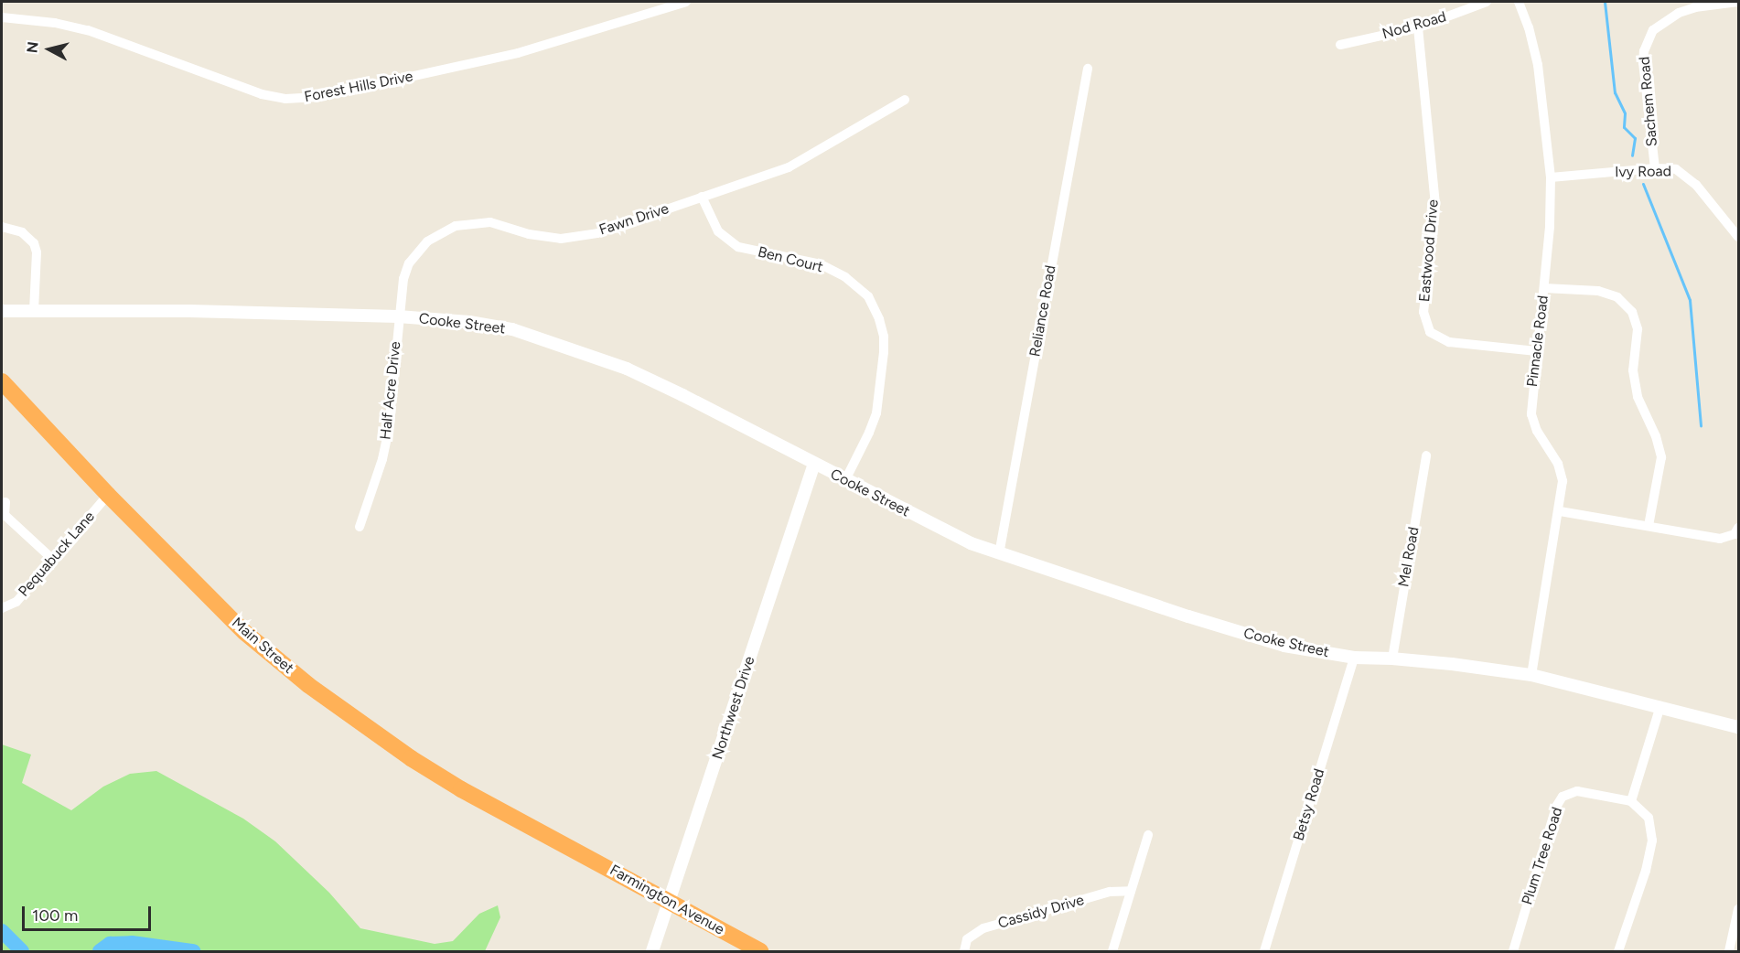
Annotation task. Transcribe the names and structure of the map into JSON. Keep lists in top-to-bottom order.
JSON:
{
  "streets": {
    "highway": ["Main Street", "Farmington Avenue"],
    "main road": ["Cooke Street", "Northwest Drive"],
    "street": [
      "Nod Road",
      "Forest Hills Drive",
      "Sachem Road",
      "Ivy Road",
      "Fawn Drive",
      "Eastwood Drive",
      "Ben Court",
      "Reliance Road",
      "Pinnacle Road",
      "Half Acre Drive",
      "Pequabuck Lane",
      "Mel Road",
      "Betsy Road",
      "Plum Tree Road",
      "Cassidy Drive"
    ]
  },
  "crossings": [
    ["Nod Road", "Eastwood Drive"],
    ["Sachem Road", "Ivy Road"],
    ["Ivy Road", "Pinnacle Road"],
    ["Fawn Drive", "Ben Court"],
    ["Fawn Drive", "Cooke Street"],
    ["Fawn Drive", "Half Acre Drive"],
    ["Eastwood Drive", "Pinnacle Road"],
    ["Ben Court", "Cooke Street"],
    ["Reliance Road", "Cooke Street"],
    ["Cooke Street", "Pinnacle Road"],
    ["Cooke Street", "Half Acre Drive"],
    ["Cooke Street", "Mel Road"],
    ["Cooke Street", "Northwest Drive"],
    ["Cooke Street", "Betsy Road"],
    ["Pequabuck Lane", "Main Street"],
    ["Main Street", "Farmington Avenue"],
    ["Northwest Drive", "Farmington Avenue"]
  ],
  "scale_bar": "100 m",
  "north": "left"
}
